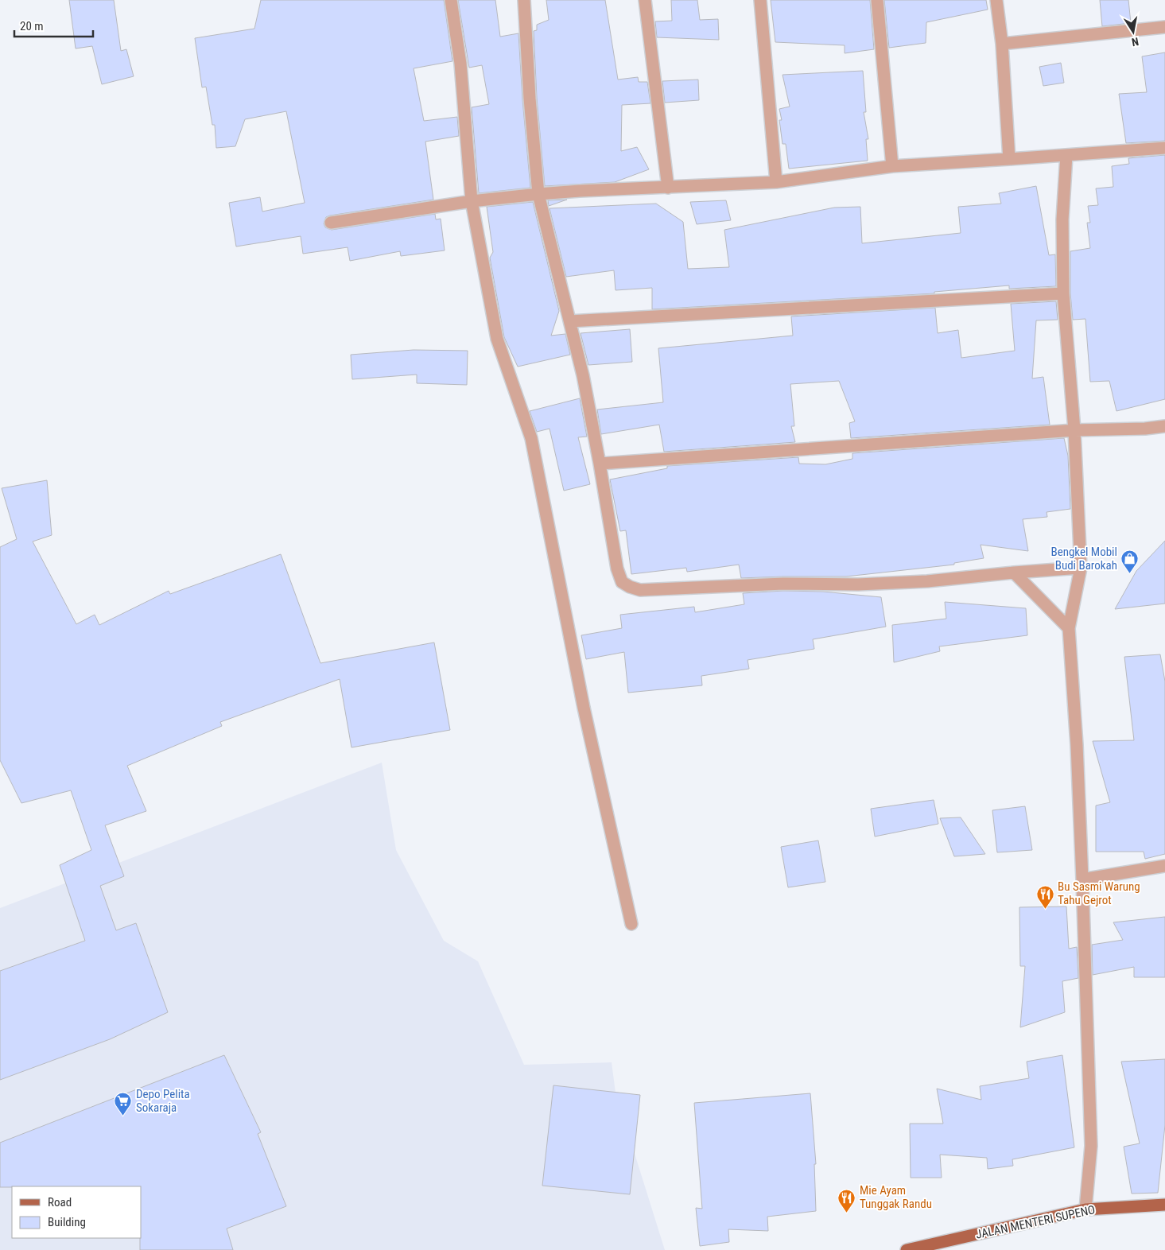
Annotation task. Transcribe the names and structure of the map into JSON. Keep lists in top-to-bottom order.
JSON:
{
  "streets": {
    "main road": ["JALAN MENTERI SUPENO"]
  },
  "places": {
    "shop": ["Bengkel Mobil Budi Barokah"],
    "restaurant": ["Bu Sasmi Warung Tahu Gejrot", "Mie Ayam Tunggak Randu"],
    "supermarket": ["Depo Pelita Sokaraja"]
  },
  "legend": ["Road", "Building"],
  "scale_bar": "20 m",
  "north": "bottom"
}
